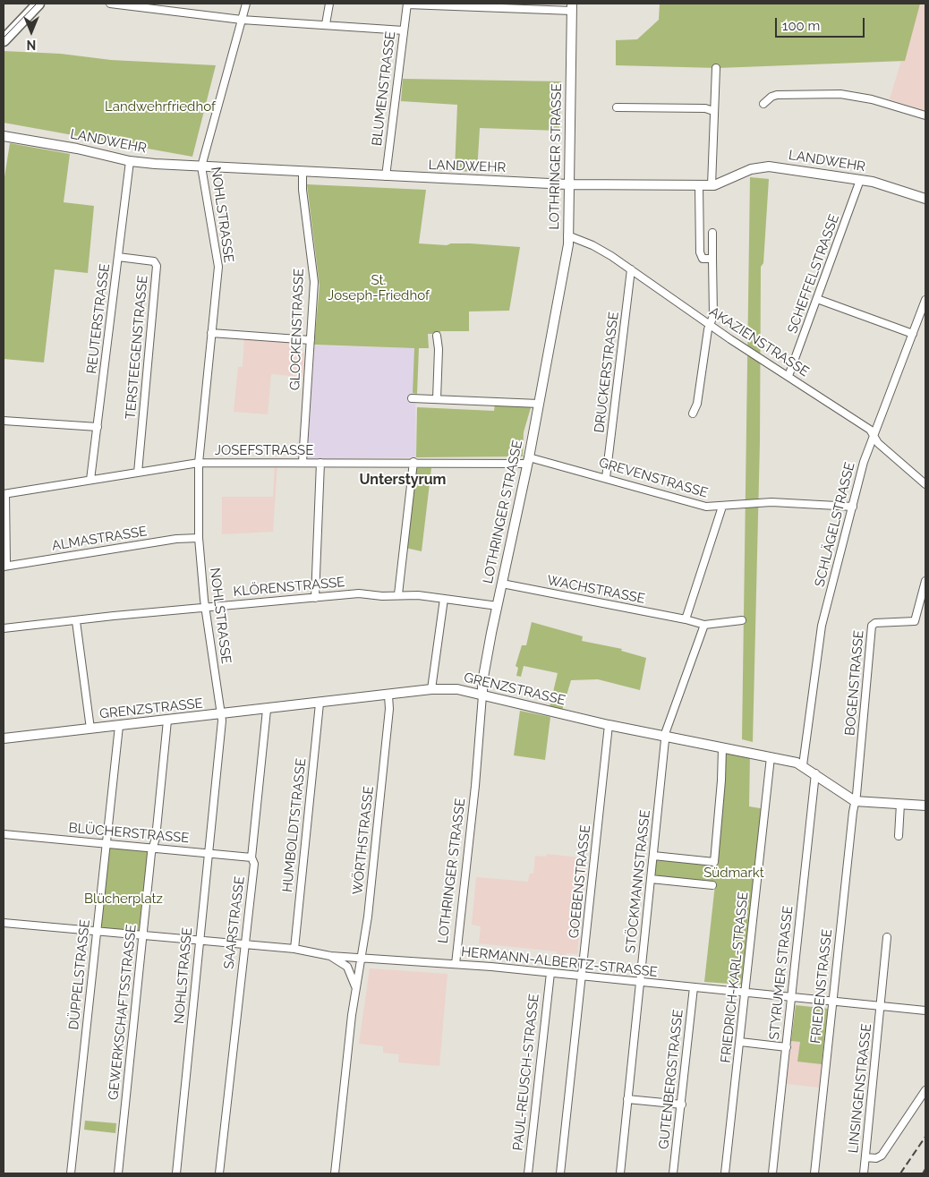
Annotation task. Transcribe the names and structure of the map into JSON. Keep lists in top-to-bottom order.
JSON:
{
  "streets": {
    "street": [
      "BLUMENSTRASSE",
      "LANDWEHR",
      "LOTHRINGER STRASSE",
      "NOHLSTRASSE",
      "SCHEFFELSTRASSE",
      "REUTERSTRASSE",
      "GLOCKENSTRASSE",
      "AKAZIENSTRASSE",
      "TERSTEEGENSTRASSE",
      "DRUCKERSTRASSE",
      "JOSEFSTRASSE",
      "GREVENSTRASSE",
      "SCHLÄGELSTRASSE",
      "ALMASTRASSE",
      "KLÖRENSTRASSE",
      "WACHSTRASSE",
      "BOGENSTRASSE",
      "GRENZSTRASSE",
      "HUMBOLDTSTRASSE",
      "BLÜCHERSTRASSE",
      "WÖRTHSTRASSE",
      "GOEBENSTRASSE",
      "STÖCKMANNSTRASSE",
      "SAARSTRASSE",
      "HERMANN-ALBERTZ-STRASSE",
      "STYRUMER STRASSE",
      "DÜPPELSTRASSE",
      "FRIEDRICH-KARL-STRASSE",
      "FRIEDENSTRASSE",
      "GEWERKSCHAFTSSTRASSE",
      "PAUL-REUSCH-STRASSE",
      "GUTENBERGSTRASSE",
      "LINSINGENSTRASSE"
    ]
  },
  "crossings": [
    ["BLUMENSTRASSE", "LANDWEHR"],
    ["LANDWEHR", "LOTHRINGER STRASSE"],
    ["LANDWEHR", "NOHLSTRASSE"],
    ["LANDWEHR", "SCHEFFELSTRASSE"],
    ["LANDWEHR", "REUTERSTRASSE"],
    ["LANDWEHR", "GLOCKENSTRASSE"],
    ["LOTHRINGER STRASSE", "AKAZIENSTRASSE"],
    ["LOTHRINGER STRASSE", "JOSEFSTRASSE"],
    ["LOTHRINGER STRASSE", "GREVENSTRASSE"],
    ["LOTHRINGER STRASSE", "KLÖRENSTRASSE"],
    ["LOTHRINGER STRASSE", "WACHSTRASSE"],
    ["LOTHRINGER STRASSE", "GRENZSTRASSE"],
    ["LOTHRINGER STRASSE", "HERMANN-ALBERTZ-STRASSE"],
    ["NOHLSTRASSE", "JOSEFSTRASSE"],
    ["NOHLSTRASSE", "ALMASTRASSE"],
    ["NOHLSTRASSE", "KLÖRENSTRASSE"],
    ["NOHLSTRASSE", "GRENZSTRASSE"],
    ["NOHLSTRASSE", "BLÜCHERSTRASSE"],
    ["NOHLSTRASSE", "HERMANN-ALBERTZ-STRASSE"],
    ["SCHEFFELSTRASSE", "AKAZIENSTRASSE"],
    ["REUTERSTRASSE", "TERSTEEGENSTRASSE"],
    ["REUTERSTRASSE", "JOSEFSTRASSE"],
    ["GLOCKENSTRASSE", "JOSEFSTRASSE"],
    ["AKAZIENSTRASSE", "DRUCKERSTRASSE"],
    ["AKAZIENSTRASSE", "SCHLÄGELSTRASSE"],
    ["TERSTEEGENSTRASSE", "JOSEFSTRASSE"],
    ["DRUCKERSTRASSE", "GREVENSTRASSE"],
    ["JOSEFSTRASSE", "GREVENSTRASSE"],
    ["GREVENSTRASSE", "SCHLÄGELSTRASSE"],
    ["SCHLÄGELSTRASSE", "GRENZSTRASSE"],
    ["BOGENSTRASSE", "GRENZSTRASSE"],
    ["BOGENSTRASSE", "FRIEDENSTRASSE"],
    ["GRENZSTRASSE", "HUMBOLDTSTRASSE"],
    ["GRENZSTRASSE", "WÖRTHSTRASSE"],
    ["GRENZSTRASSE", "GOEBENSTRASSE"],
    ["GRENZSTRASSE", "STÖCKMANNSTRASSE"],
    ["GRENZSTRASSE", "SAARSTRASSE"],
    ["GRENZSTRASSE", "STYRUMER STRASSE"],
    ["GRENZSTRASSE", "DÜPPELSTRASSE"],
    ["GRENZSTRASSE", "FRIEDRICH-KARL-STRASSE"],
    ["GRENZSTRASSE", "FRIEDENSTRASSE"],
    ["GRENZSTRASSE", "GEWERKSCHAFTSSTRASSE"],
    ["HUMBOLDTSTRASSE", "HERMANN-ALBERTZ-STRASSE"],
    ["BLÜCHERSTRASSE", "SAARSTRASSE"],
    ["BLÜCHERSTRASSE", "DÜPPELSTRASSE"],
    ["BLÜCHERSTRASSE", "GEWERKSCHAFTSSTRASSE"],
    ["WÖRTHSTRASSE", "HERMANN-ALBERTZ-STRASSE"],
    ["GOEBENSTRASSE", "HERMANN-ALBERTZ-STRASSE"],
    ["STÖCKMANNSTRASSE", "HERMANN-ALBERTZ-STRASSE"],
    ["SAARSTRASSE", "HERMANN-ALBERTZ-STRASSE"],
    ["HERMANN-ALBERTZ-STRASSE", "STYRUMER STRASSE"],
    ["HERMANN-ALBERTZ-STRASSE", "DÜPPELSTRASSE"],
    ["HERMANN-ALBERTZ-STRASSE", "FRIEDRICH-KARL-STRASSE"],
    ["HERMANN-ALBERTZ-STRASSE", "FRIEDENSTRASSE"],
    ["HERMANN-ALBERTZ-STRASSE", "GEWERKSCHAFTSSTRASSE"],
    ["HERMANN-ALBERTZ-STRASSE", "PAUL-REUSCH-STRASSE"],
    ["HERMANN-ALBERTZ-STRASSE", "GUTENBERGSTRASSE"],
    ["HERMANN-ALBERTZ-STRASSE", "LINSINGENSTRASSE"]
  ],
  "districts": ["Unterstyrum"],
  "parks": [
    "Landwehrfriedhof",
    "St. Joseph-Friedhof",
    "Südmarkt",
    "Blücherplatz"
  ],
  "scale_bar": "100 m",
  "north": "bottom"
}
